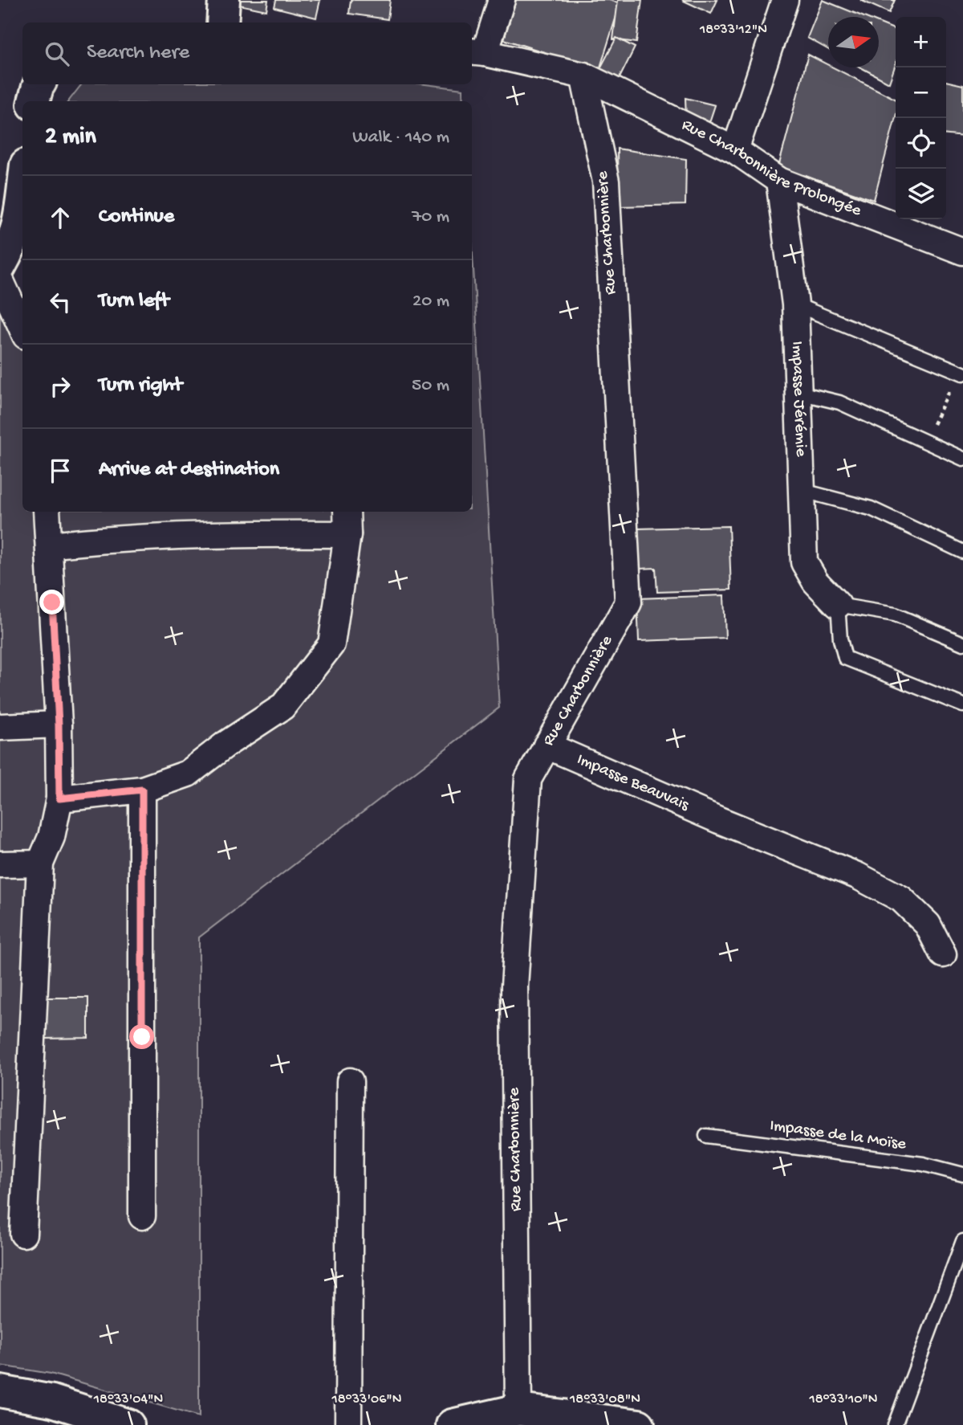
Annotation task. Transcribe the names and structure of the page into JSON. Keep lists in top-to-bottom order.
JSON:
{
  "streets": {
    "street": [
      "Rue Charbonnière Prolongée",
      "Rue Charbonnière",
      "Impasse Jérémie",
      "Impasse Beauvais"
    ],
    "lane": ["Impasse de la Moïse"]
  },
  "crossings": [
    ["Rue Charbonnière Prolongée", "Rue Charbonnière"],
    ["Rue Charbonnière Prolongée", "Impasse Jérémie"],
    ["Rue Charbonnière", "Impasse Beauvais"]
  ],
  "north": "right",
  "page": {
    "map_buttons": ["+", "−"],
    "search": "Search here",
    "heading": ["2 min", "Walk · 140 m"],
    "list": [
      ["Continue", "70 m"],
      ["Turn left", "20 m"],
      ["Turn right", "50 m"],
      "Arrive at destination"
    ]
  },
  "coordinates": [
    "18°33'12\"N",
    "18°33'04\"N",
    "18°33'06\"N",
    "18°33'08\"N",
    "18°33'10\"N"
  ]
}
